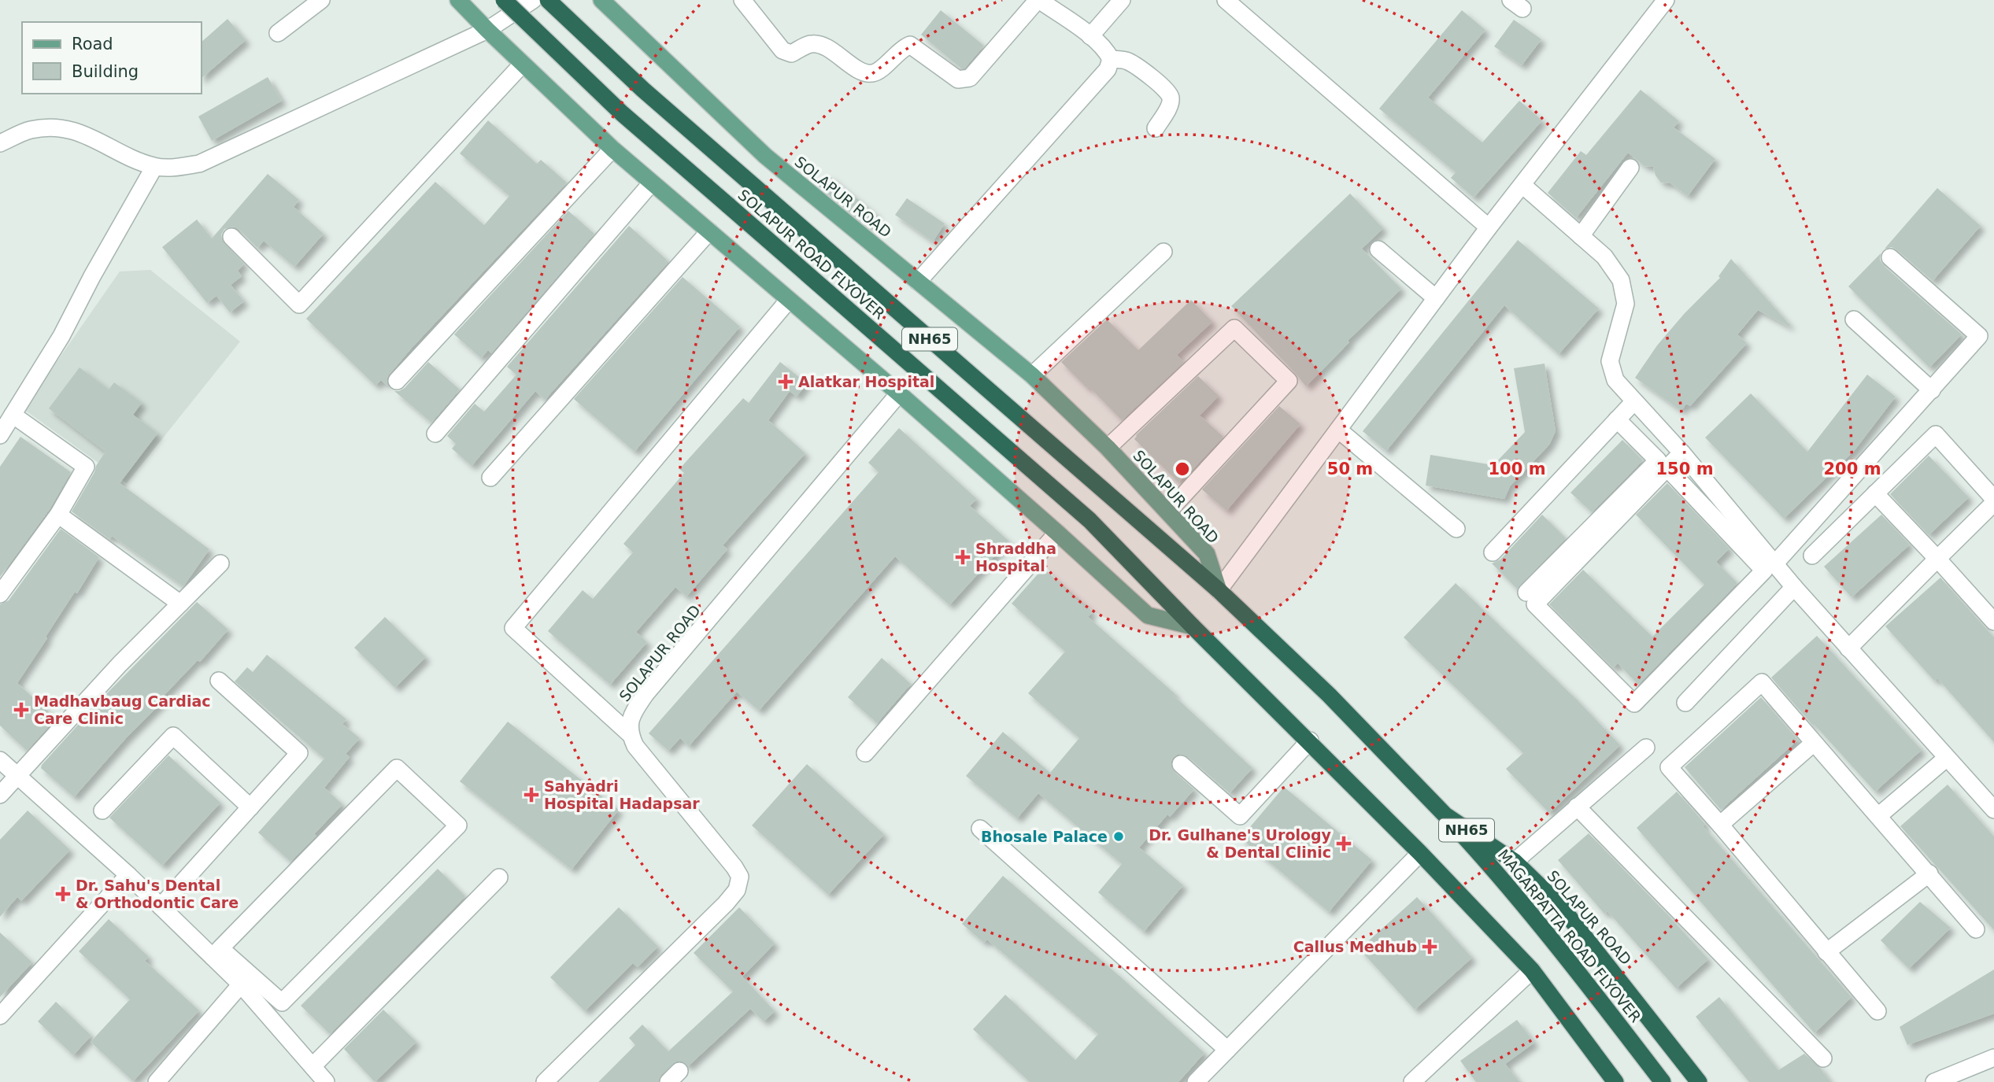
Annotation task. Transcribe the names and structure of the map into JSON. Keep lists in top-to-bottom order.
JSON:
{
  "streets": {
    "highway": [
      "SOLAPUR ROAD",
      "SOLAPUR ROAD FLYOVER",
      "NH65",
      "MAGARPATTA ROAD FLYOVER"
    ]
  },
  "crossings": [
    ["SOLAPUR ROAD", "SOLAPUR ROAD FLYOVER"],
    ["SOLAPUR ROAD", "MAGARPATTA ROAD FLYOVER"],
    ["SOLAPUR ROAD FLYOVER", "NH65"]
  ],
  "places": {
    "health": [
      "Alatkar Hospital",
      "Shraddha Hospital",
      "Madhavbaug Cardiac Care Clinic",
      "Sahyadri Hospital Hadapsar",
      "Dr. Gulhane's Urology & Dental Clinic",
      "Dr. Sahu's Dental & Orthodontic Care",
      "Callus Medhub"
    ],
    "other": ["Bhosale Palace"]
  },
  "legend": ["Road", "Building"],
  "rings": [
    "50 m",
    "100 m",
    "150 m",
    "200 m"
  ]
}
